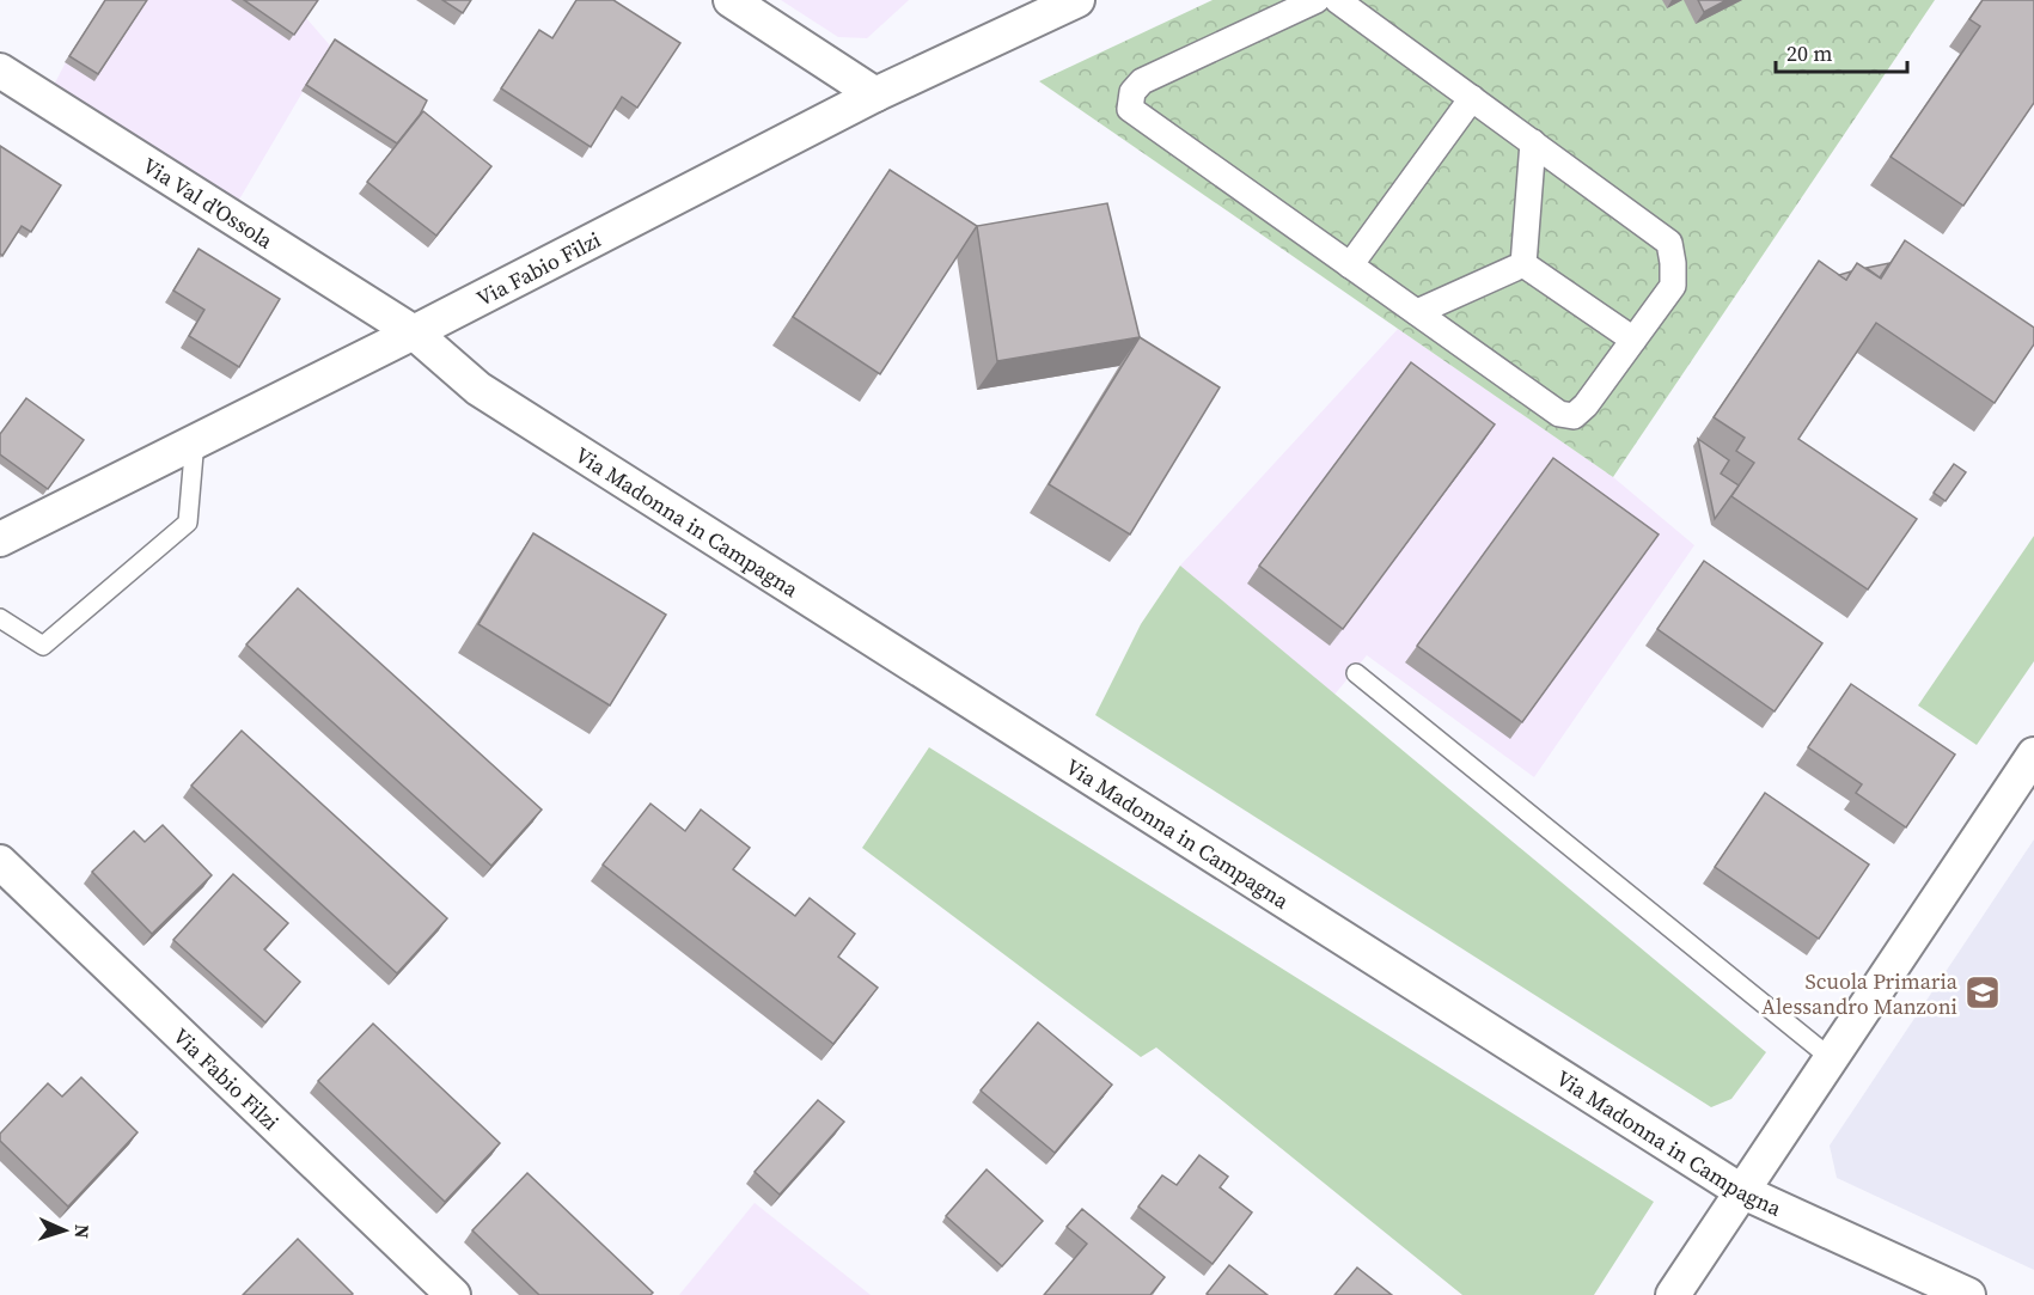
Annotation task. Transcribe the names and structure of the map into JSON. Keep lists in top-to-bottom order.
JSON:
{
  "streets": {
    "street": ["Via Val d'Ossola", "Via Fabio Filzi", "Via Madonna in Campagna"]
  },
  "crossings": [
    ["Via Val d'Ossola", "Via Fabio Filzi"],
    ["Via Val d'Ossola", "Via Madonna in Campagna"],
    ["Via Fabio Filzi", "Via Madonna in Campagna"]
  ],
  "places": {
    "school or university": ["Scuola Primaria Alessandro Manzoni"]
  },
  "scale_bar": "20 m",
  "north": "right"
}
